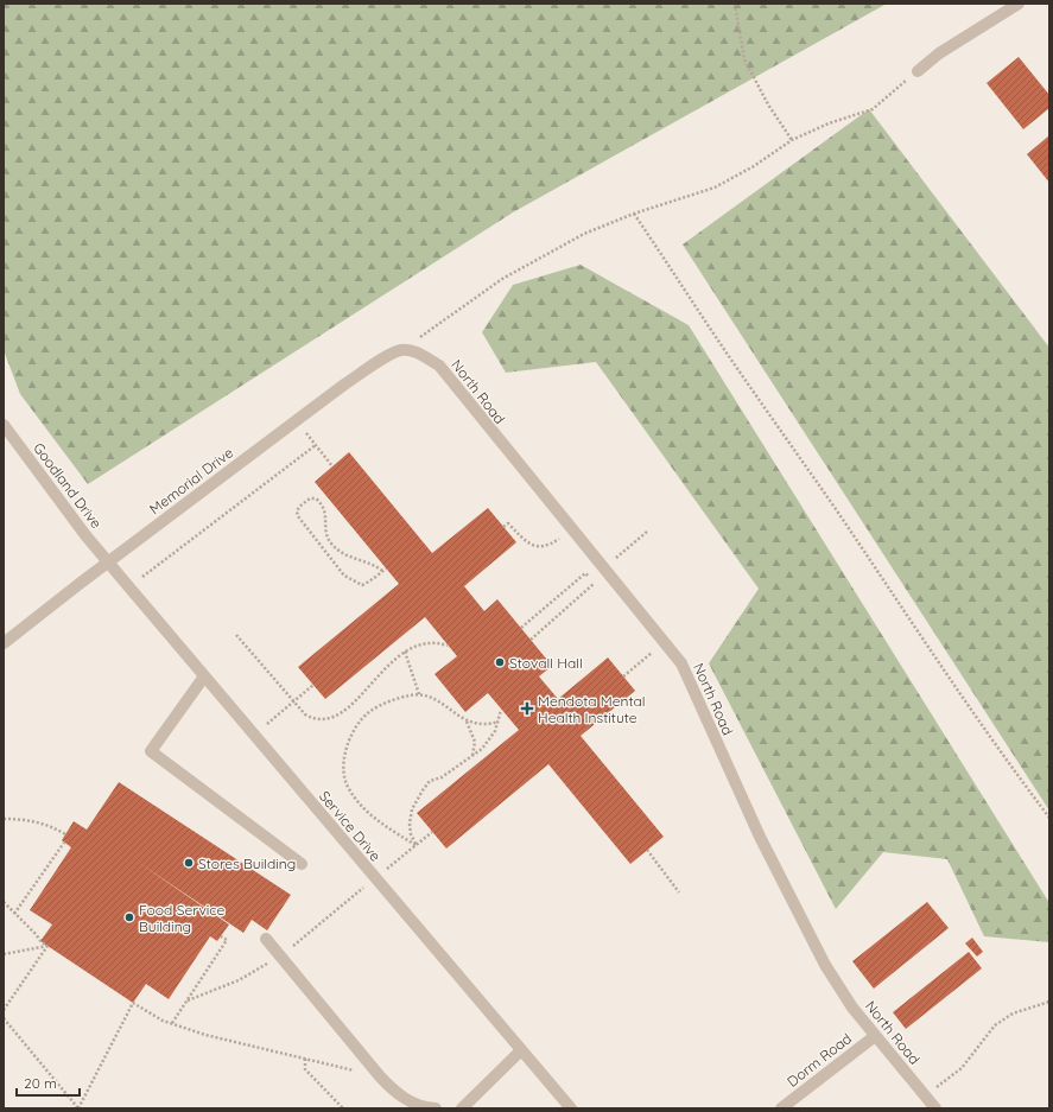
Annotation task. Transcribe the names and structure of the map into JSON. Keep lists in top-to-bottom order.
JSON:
{
  "streets": {
    "street": [
      "North Road",
      "Memorial Drive",
      "Goodland Drive",
      "Service Drive",
      "Dorm Road"
    ]
  },
  "crossings": [
    ["North Road", "Memorial Drive"],
    ["North Road", "Dorm Road"],
    ["Memorial Drive", "Goodland Drive"],
    ["Memorial Drive", "Service Drive"],
    ["Goodland Drive", "Service Drive"]
  ],
  "places": {
    "other": ["Stovall Hall", "Stores Building", "Food Service Building"],
    "health": ["Mendota Mental Health Institute"]
  },
  "scale_bar": "20 m"
}
